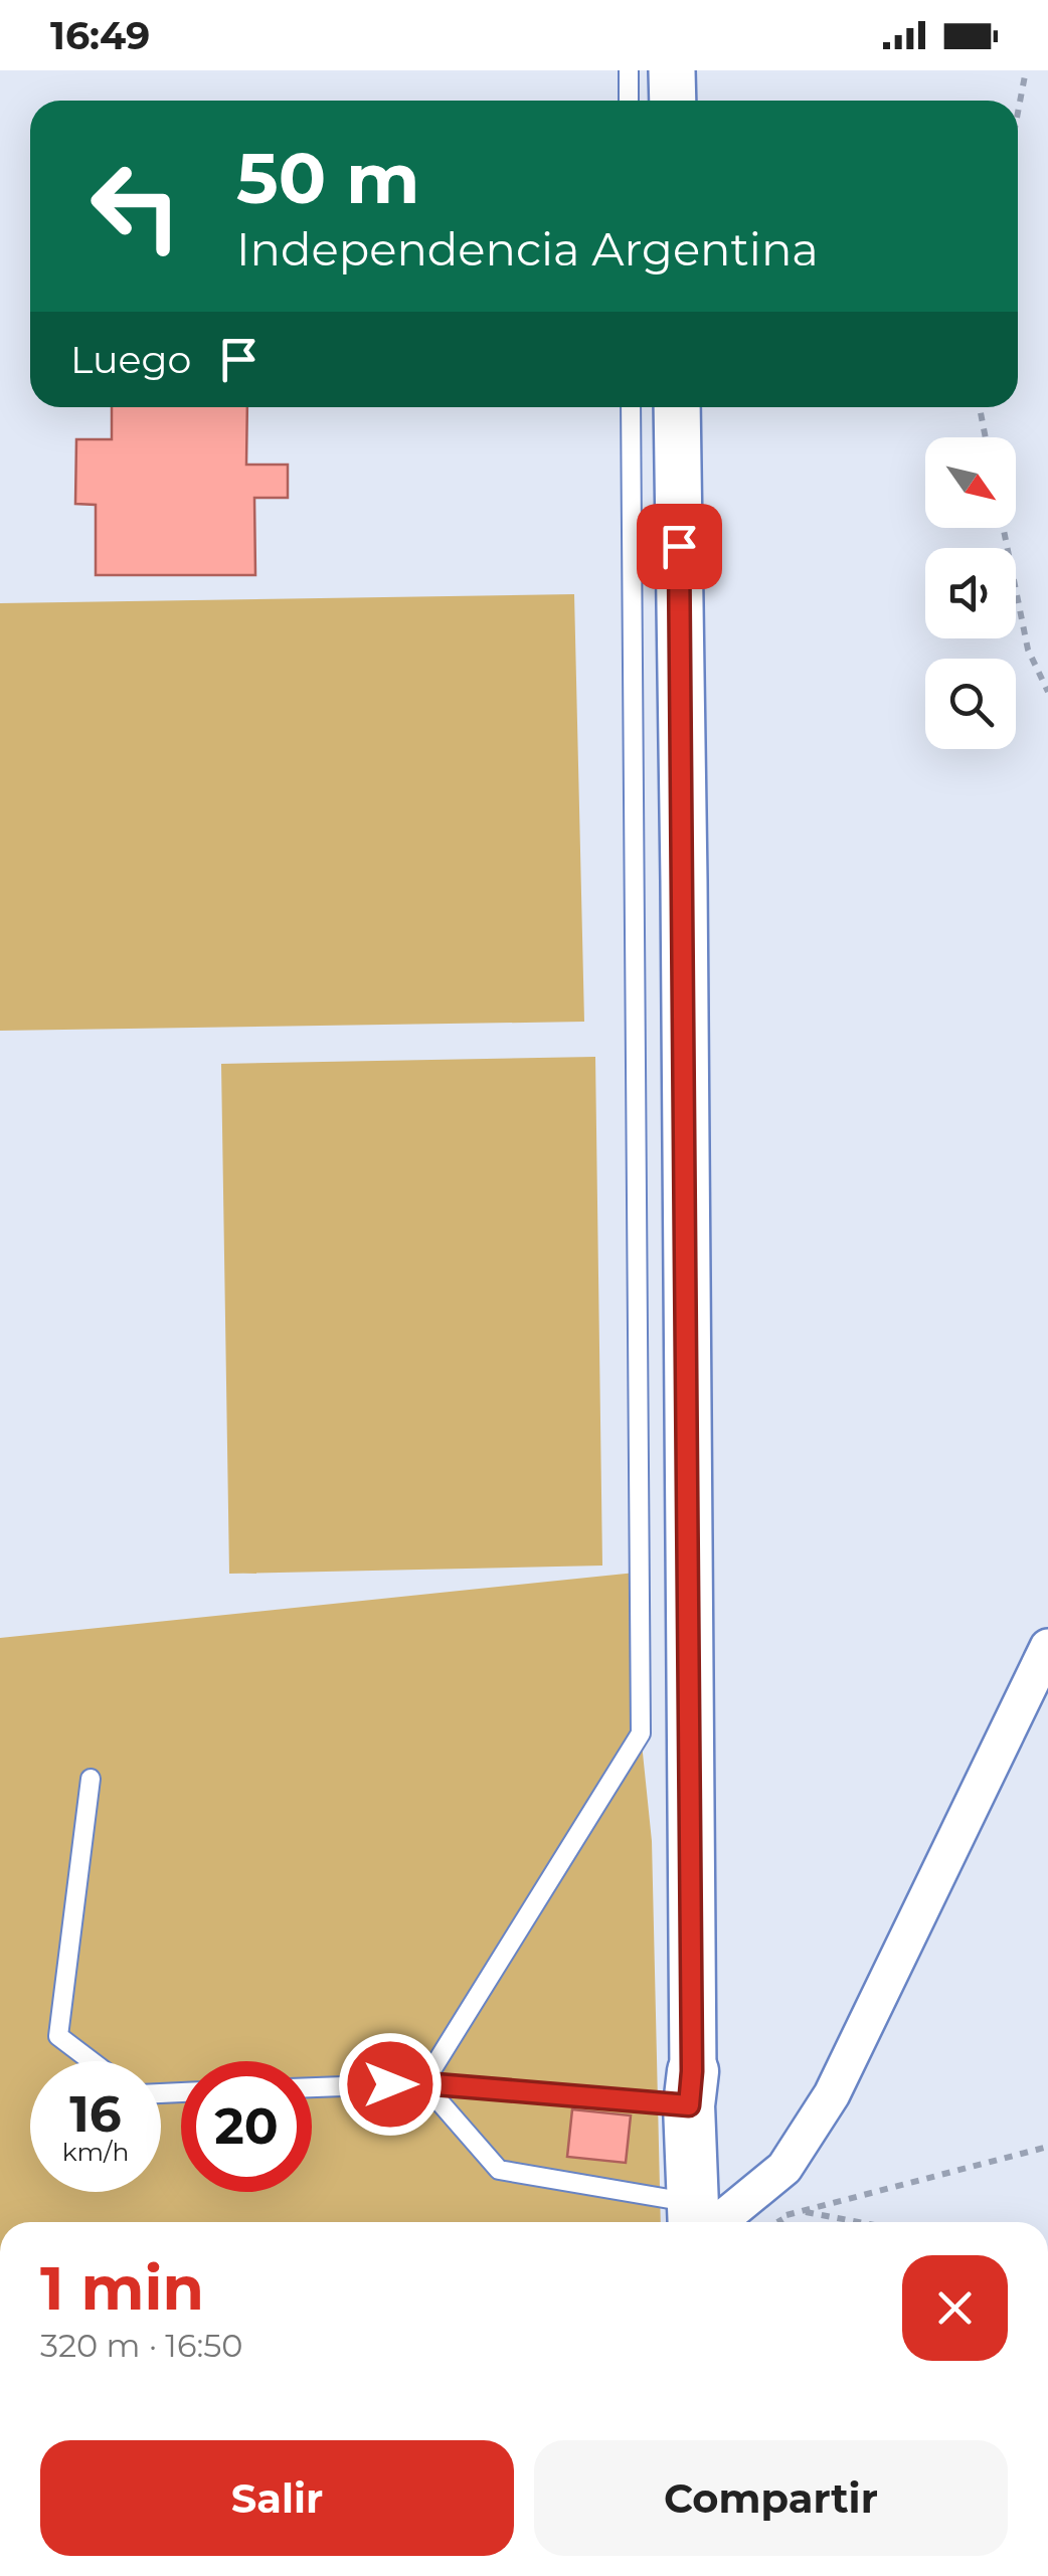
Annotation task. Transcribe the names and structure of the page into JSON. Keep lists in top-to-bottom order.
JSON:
{
  "north": "bottom right",
  "page": {
    "status": "16:49",
    "turn": ["50 m", "Independencia Argentina"],
    "then": "Luego",
    "speed": "16 km/h",
    "limit": "20",
    "heading": ["1 min", "320 m · 16:50"],
    "buttons": ["Salir", "Compartir"]
  }
}
